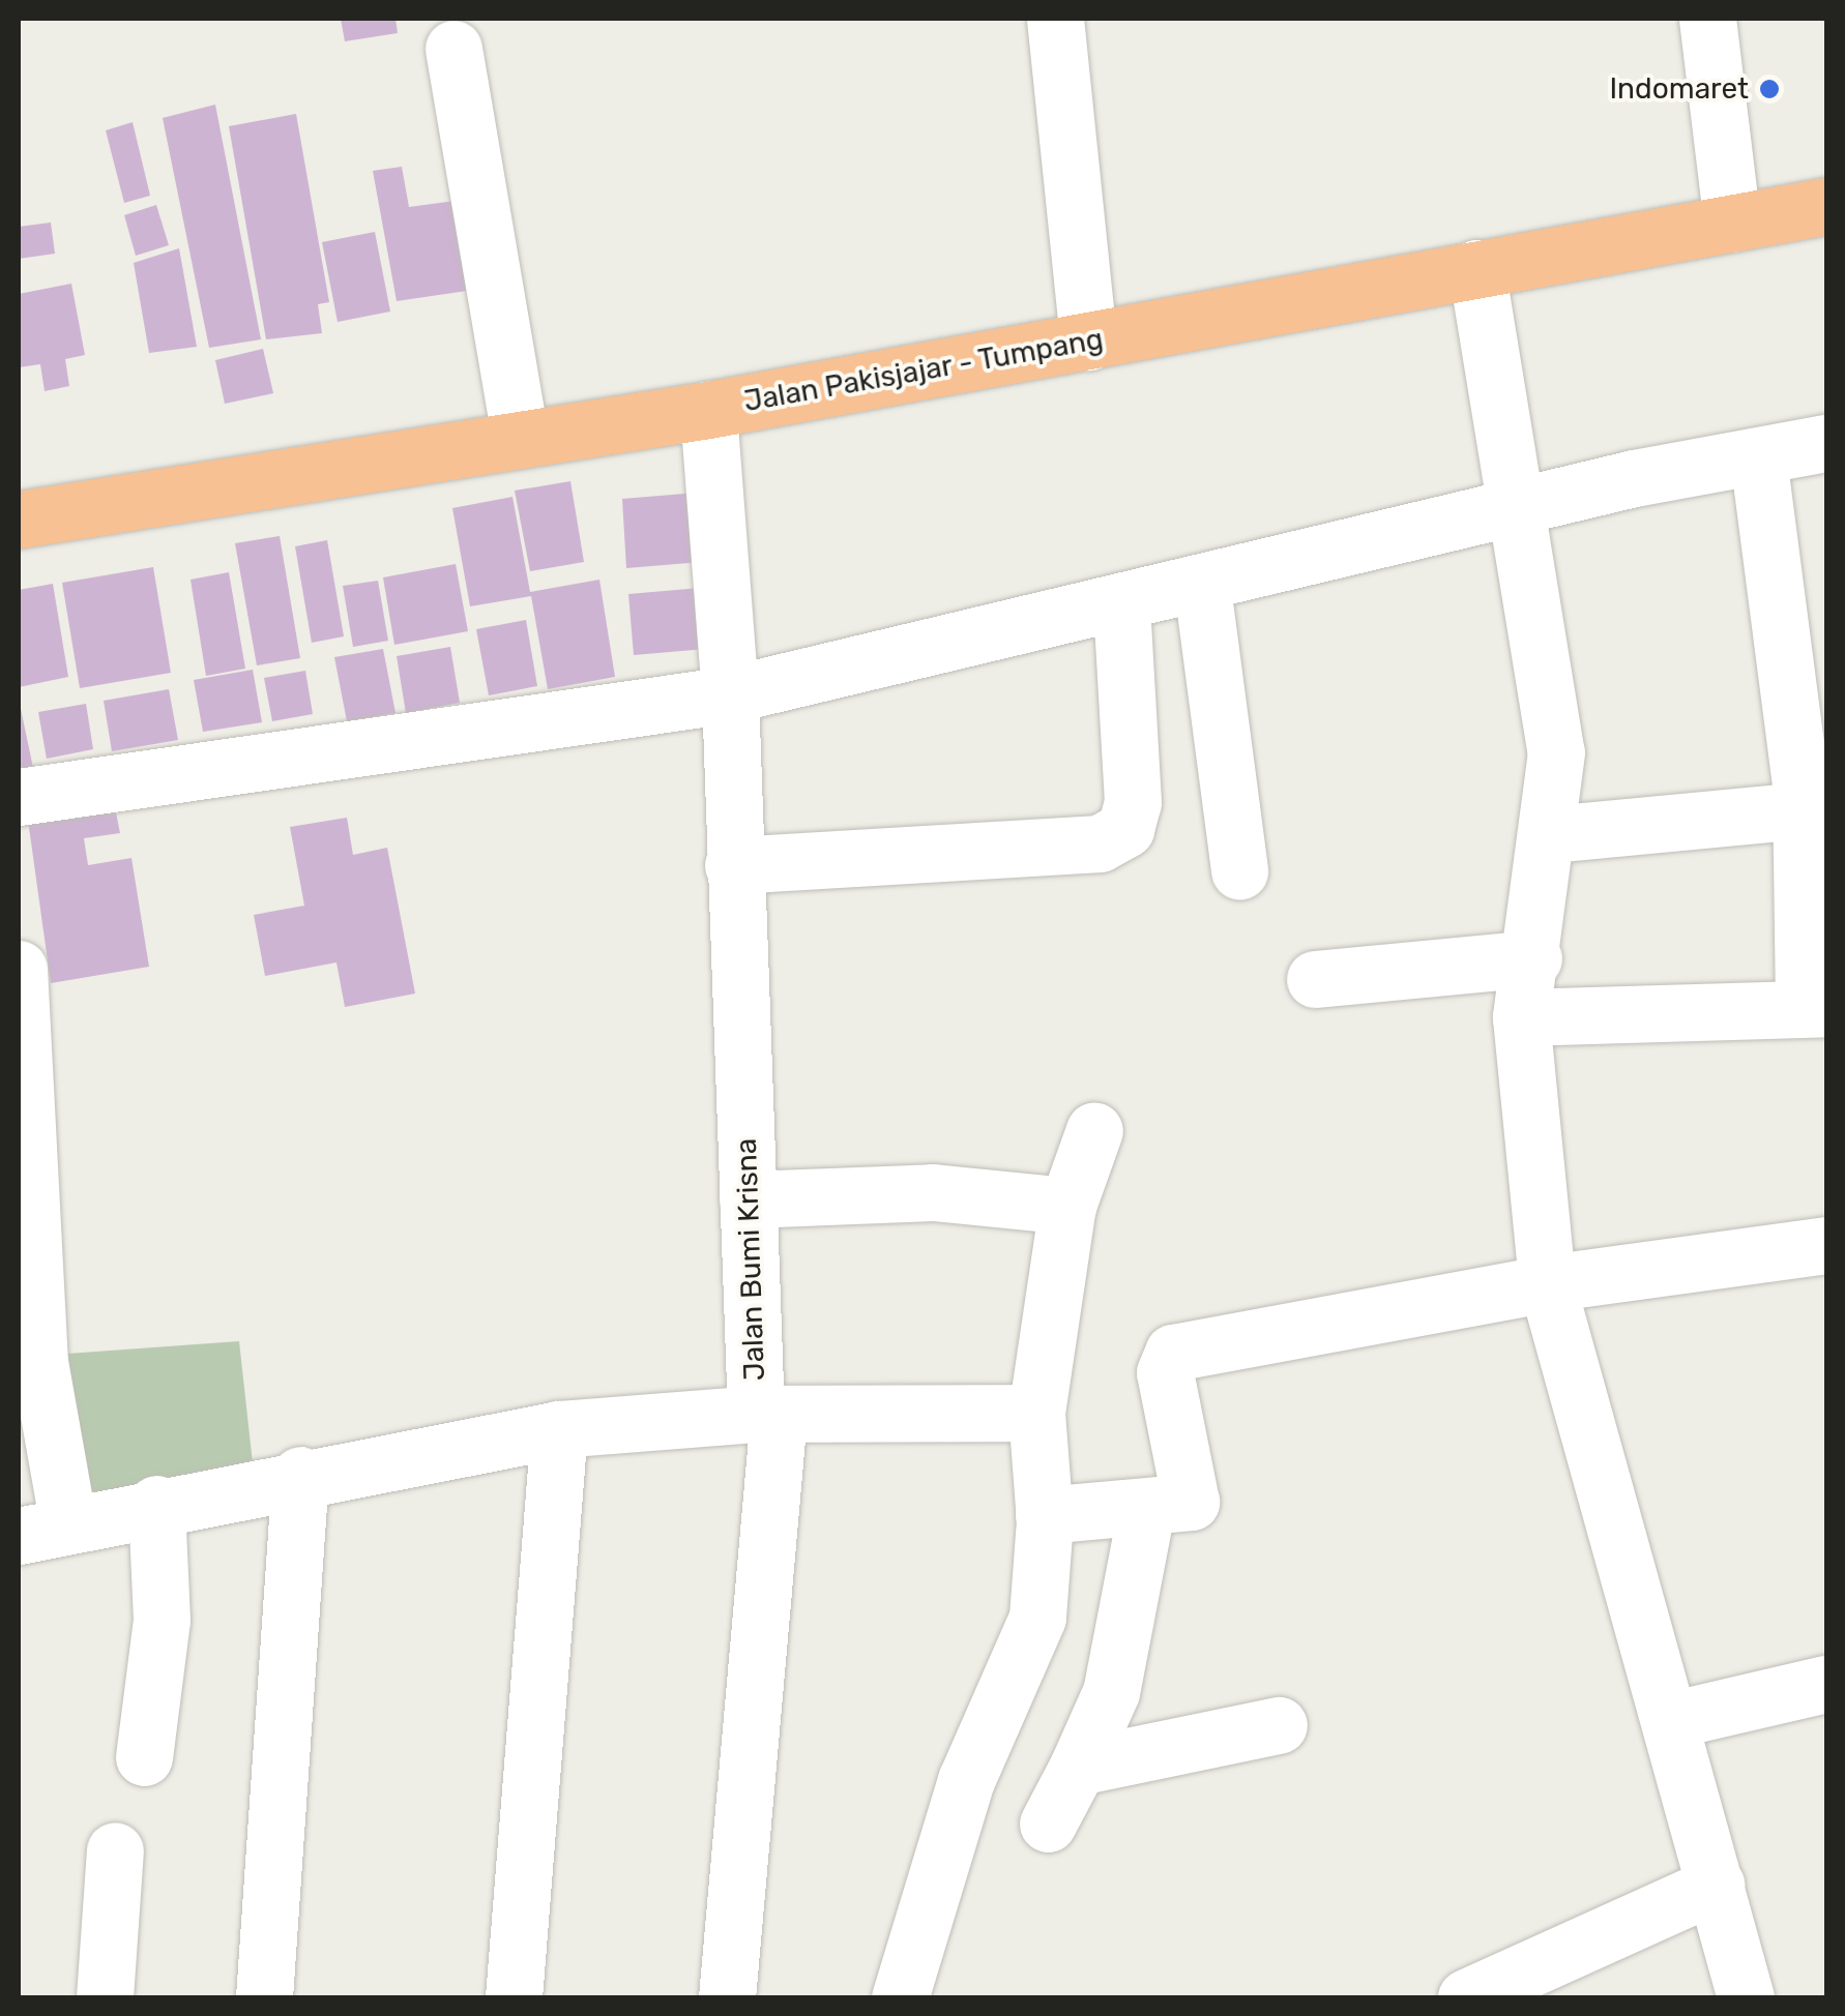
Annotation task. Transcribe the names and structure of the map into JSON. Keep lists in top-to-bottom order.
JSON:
{
  "streets": {
    "main road": ["Jalan Pakisjajar - Tumpang"],
    "street": ["Jalan Bumi Krisna"]
  },
  "crossings": [
    ["Jalan Pakisjajar - Tumpang", "Jalan Bumi Krisna"]
  ],
  "places": ["Indomaret"]
}
